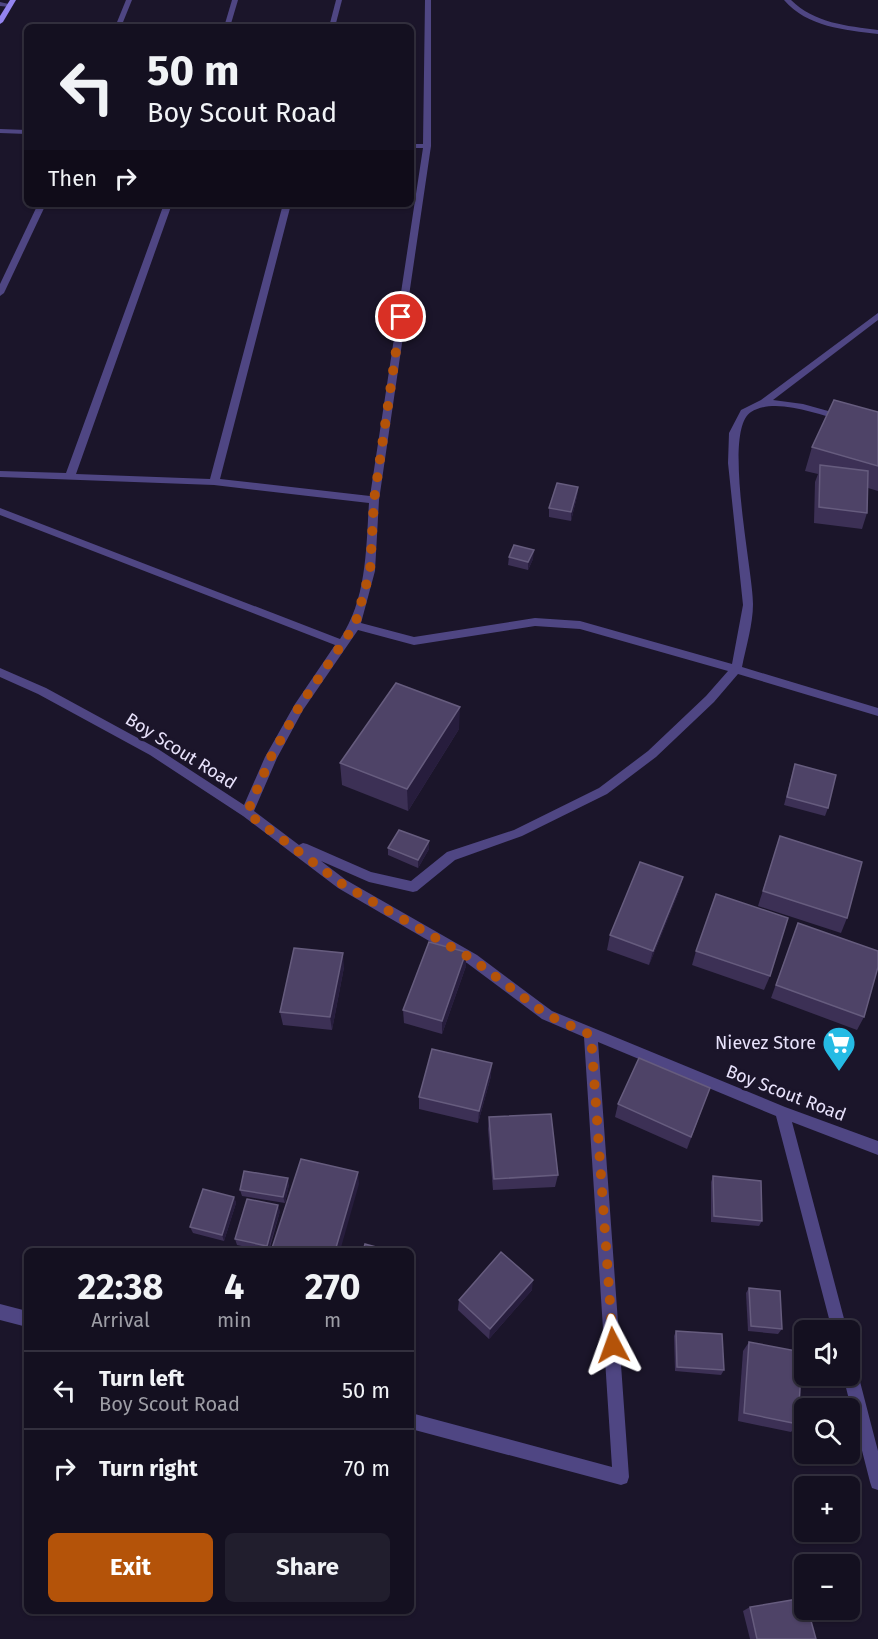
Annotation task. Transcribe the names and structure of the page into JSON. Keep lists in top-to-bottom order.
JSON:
{
  "streets": {
    "street": ["Boy Scout Road"]
  },
  "places": {
    "supermarket": ["Nievez Store"]
  },
  "page": {
    "turn": ["50 m", "Boy Scout Road"],
    "then": "Then",
    "eta": [
      "22:38",
      "Arrival",
      "4",
      "min",
      "270",
      "m"
    ],
    "map_buttons": ["+", "−"],
    "list": [
      {
        "name": "Turn left",
        "note": "Boy Scout Road",
        "value": "50 m"
      },
      {
        "name": "Turn right",
        "value": "70 m"
      }
    ],
    "buttons": ["Exit", "Share"]
  }
}
